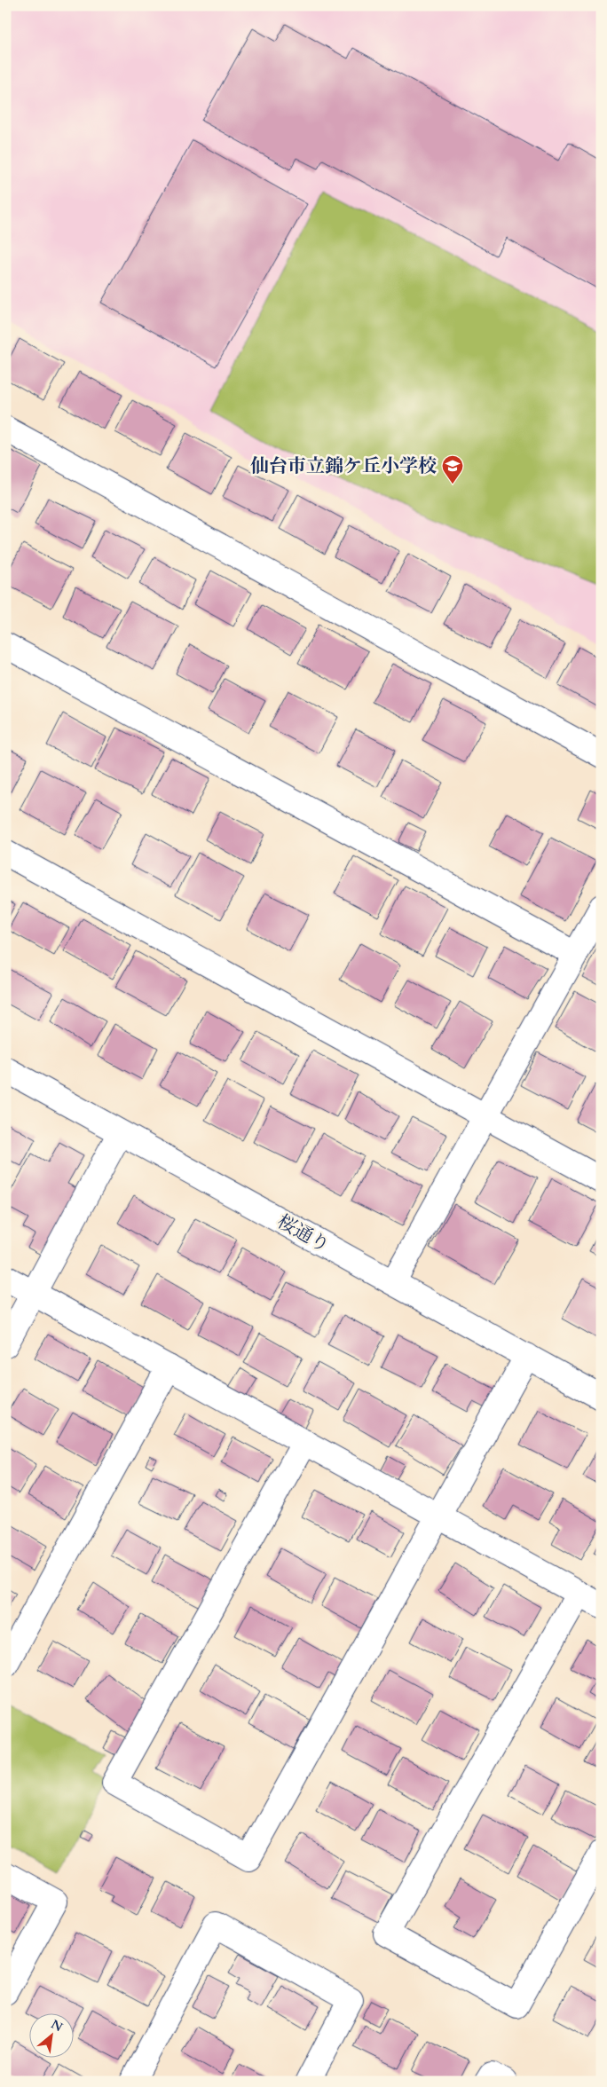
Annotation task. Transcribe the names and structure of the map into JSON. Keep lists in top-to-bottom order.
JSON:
{
  "streets": {
    "street": ["桜通り"]
  },
  "places": {
    "school or university": ["仙台市立錦ケ丘小学校"]
  },
  "north": "top right"
}
